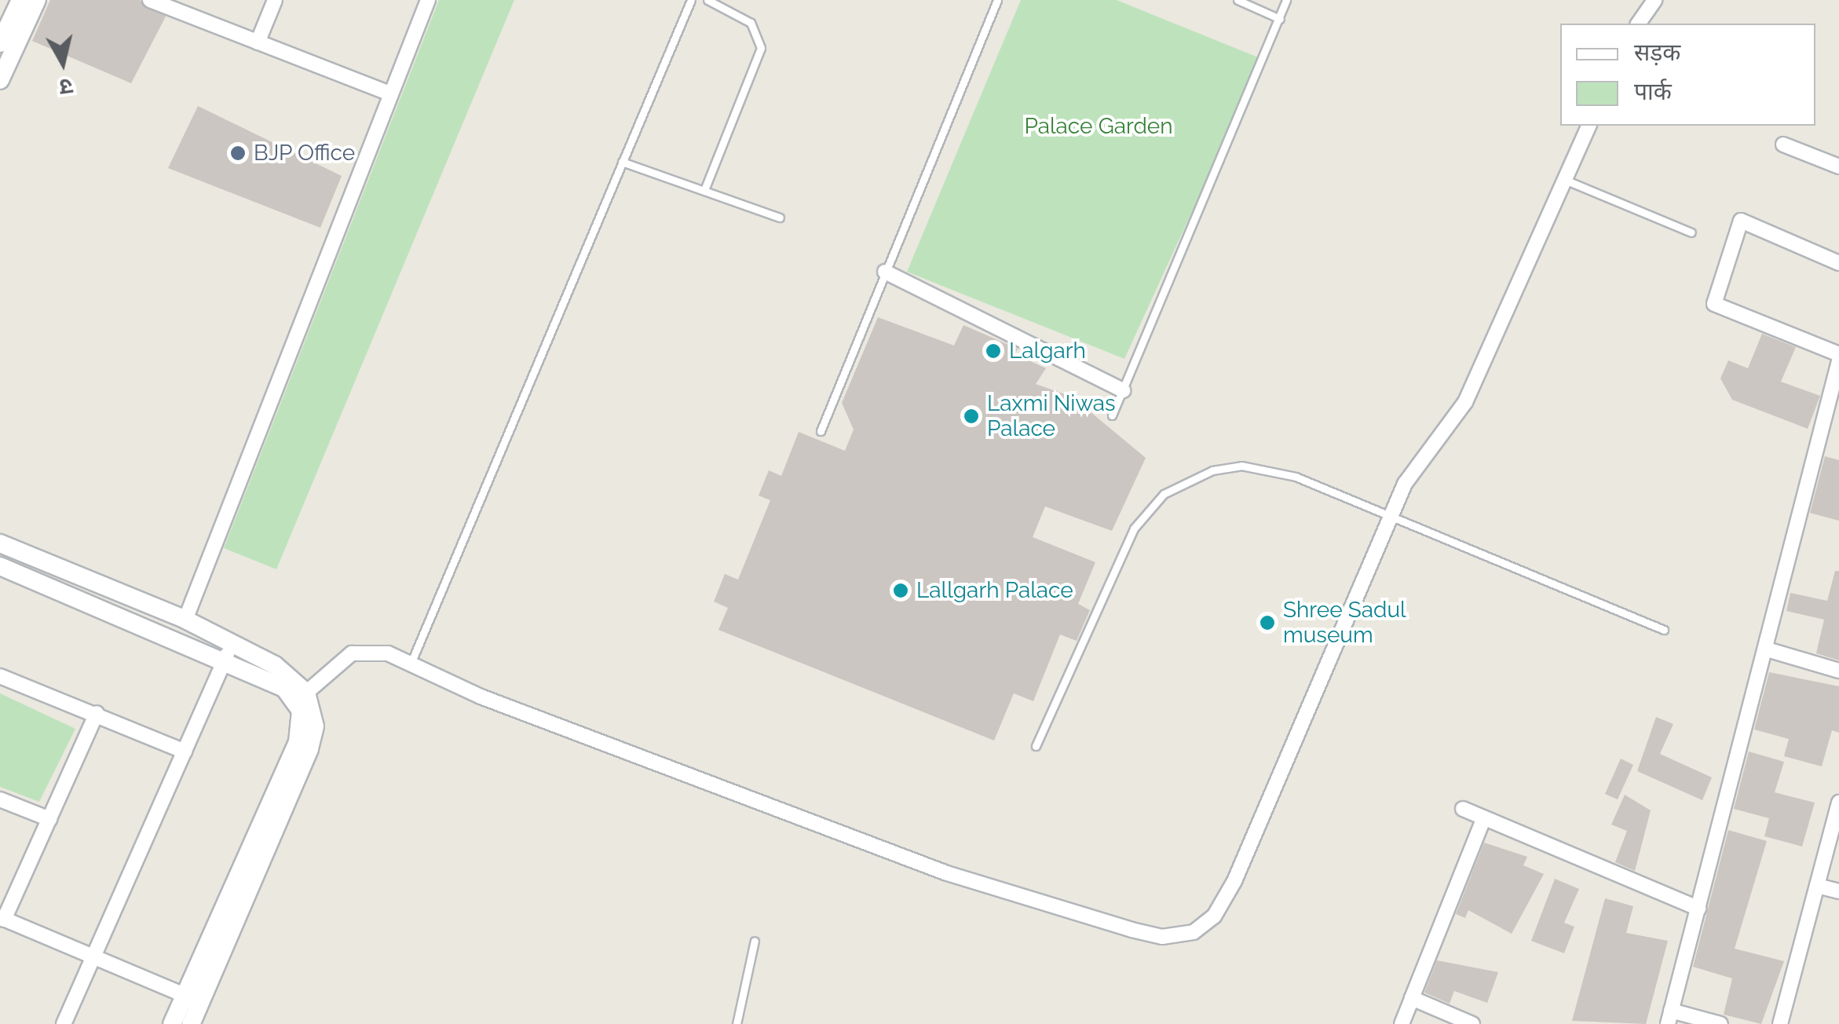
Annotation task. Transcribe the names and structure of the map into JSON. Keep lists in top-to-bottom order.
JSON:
{
  "parks": ["Palace Garden"],
  "places": [
    "BJP Office",
    "Lalgarh",
    "Laxmi Niwas Palace",
    "Lallgarh Palace",
    "Shree Sadul museum"
  ],
  "legend": ["सड़क", "पार्क"],
  "north": "bottom"
}
